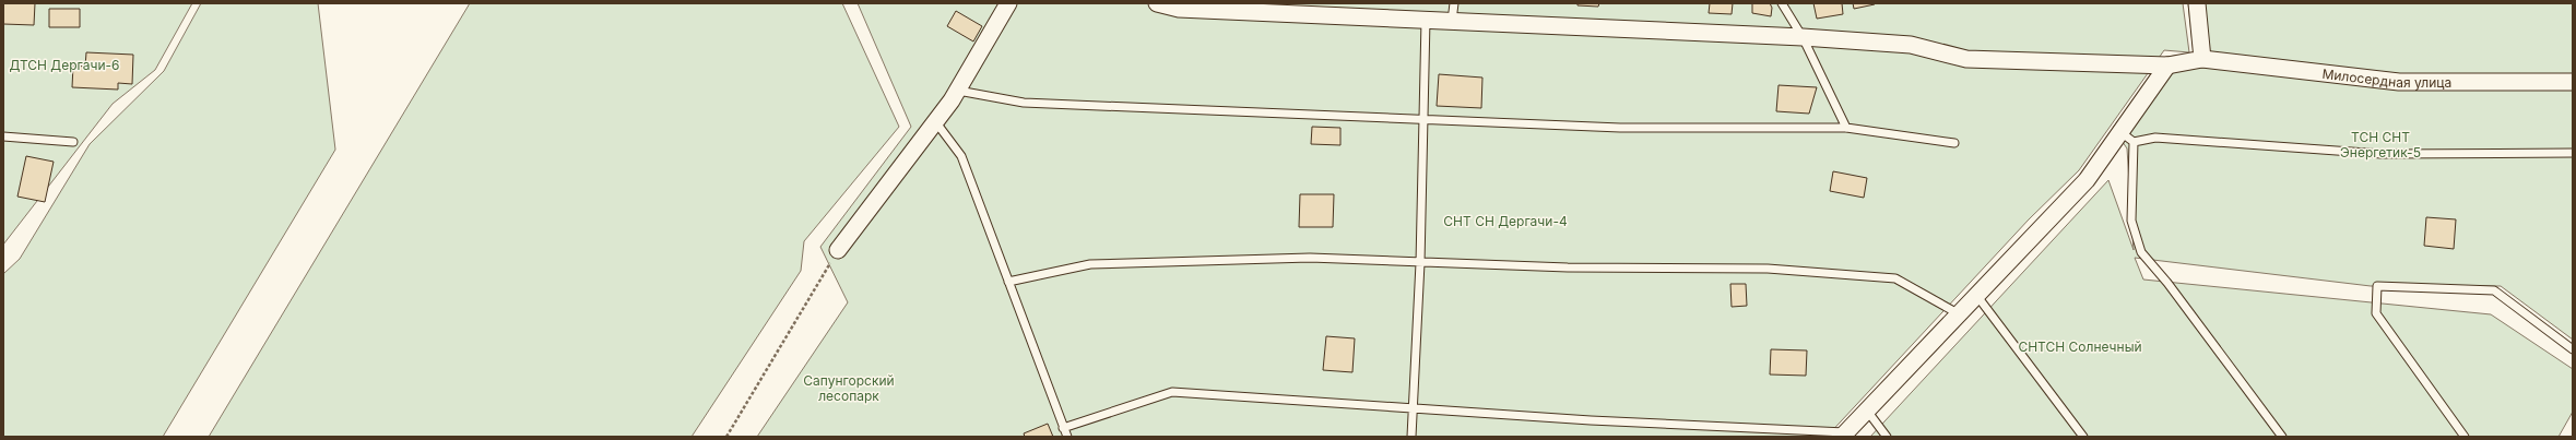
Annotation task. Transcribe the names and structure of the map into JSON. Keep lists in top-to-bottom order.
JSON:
{
  "streets": {
    "street": ["Милосердная улица"]
  },
  "parks": [
    "ДТСН Дергачи-6",
    "ТСН СНТ Энергетик-5",
    "СНТ СН Дергачи-4",
    "СНТСН Солнечный",
    "Сапунгорский лесопарк"
  ]
}
